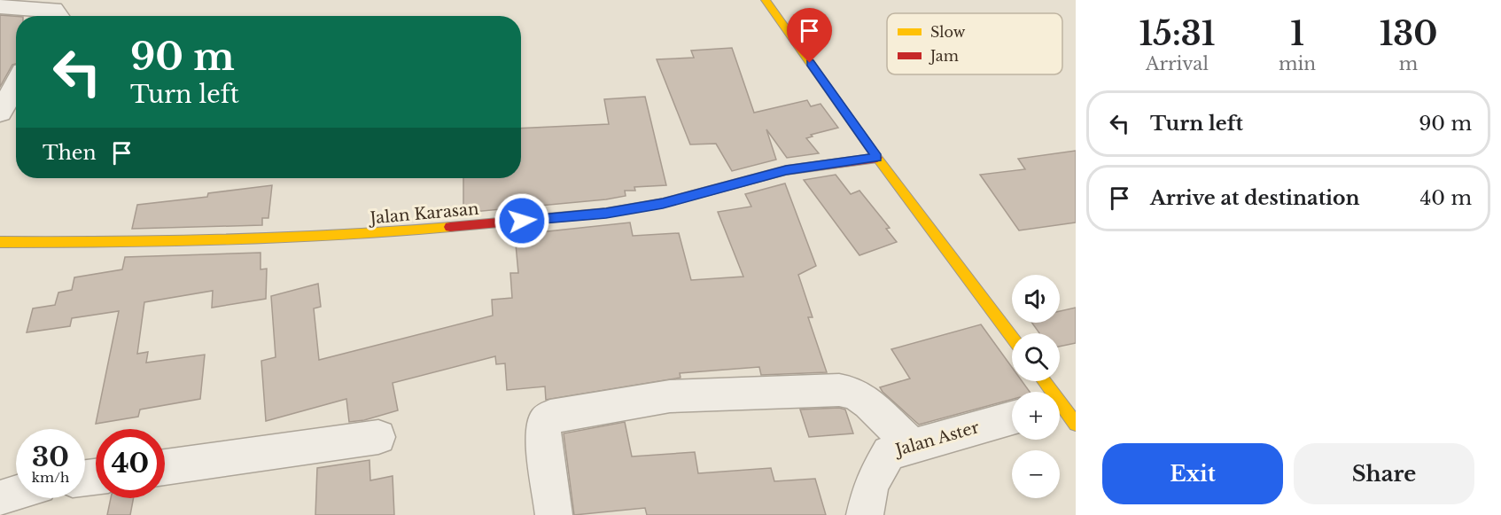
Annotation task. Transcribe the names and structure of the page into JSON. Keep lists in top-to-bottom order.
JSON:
{
  "streets": {
    "street": ["Jalan Karasan", "Jalan Aster"]
  },
  "legend": ["Slow", "Jam"],
  "page": {
    "eta": [
      "15:31",
      "Arrival",
      "1",
      "min",
      "130",
      "m"
    ],
    "turn": ["90 m", "Turn left"],
    "list": [
      {
        "name": "Turn left",
        "value": "90 m"
      },
      {
        "name": "Arrive at destination",
        "value": "40 m"
      }
    ],
    "then": "Then",
    "map_buttons": ["+", "−"],
    "speed": "30 km/h",
    "limit": "40",
    "buttons": ["Exit", "Share"]
  }
}
